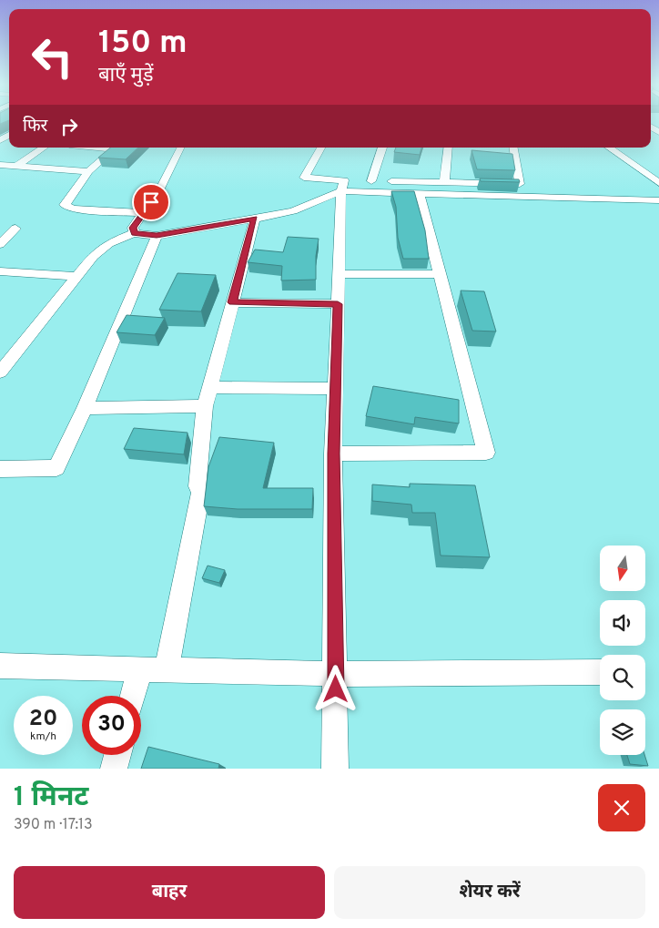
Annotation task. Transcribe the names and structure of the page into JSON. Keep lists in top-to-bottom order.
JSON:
{
  "north": "bottom",
  "page": {
    "turn": ["150 m", "बाएँ मुड़ें"],
    "then": "फिर",
    "speed": "20 km/h",
    "limit": "30",
    "heading": ["1 मिनट", "390 m · 17:13"],
    "buttons": ["बाहर", "शेयर करें"]
  }
}
